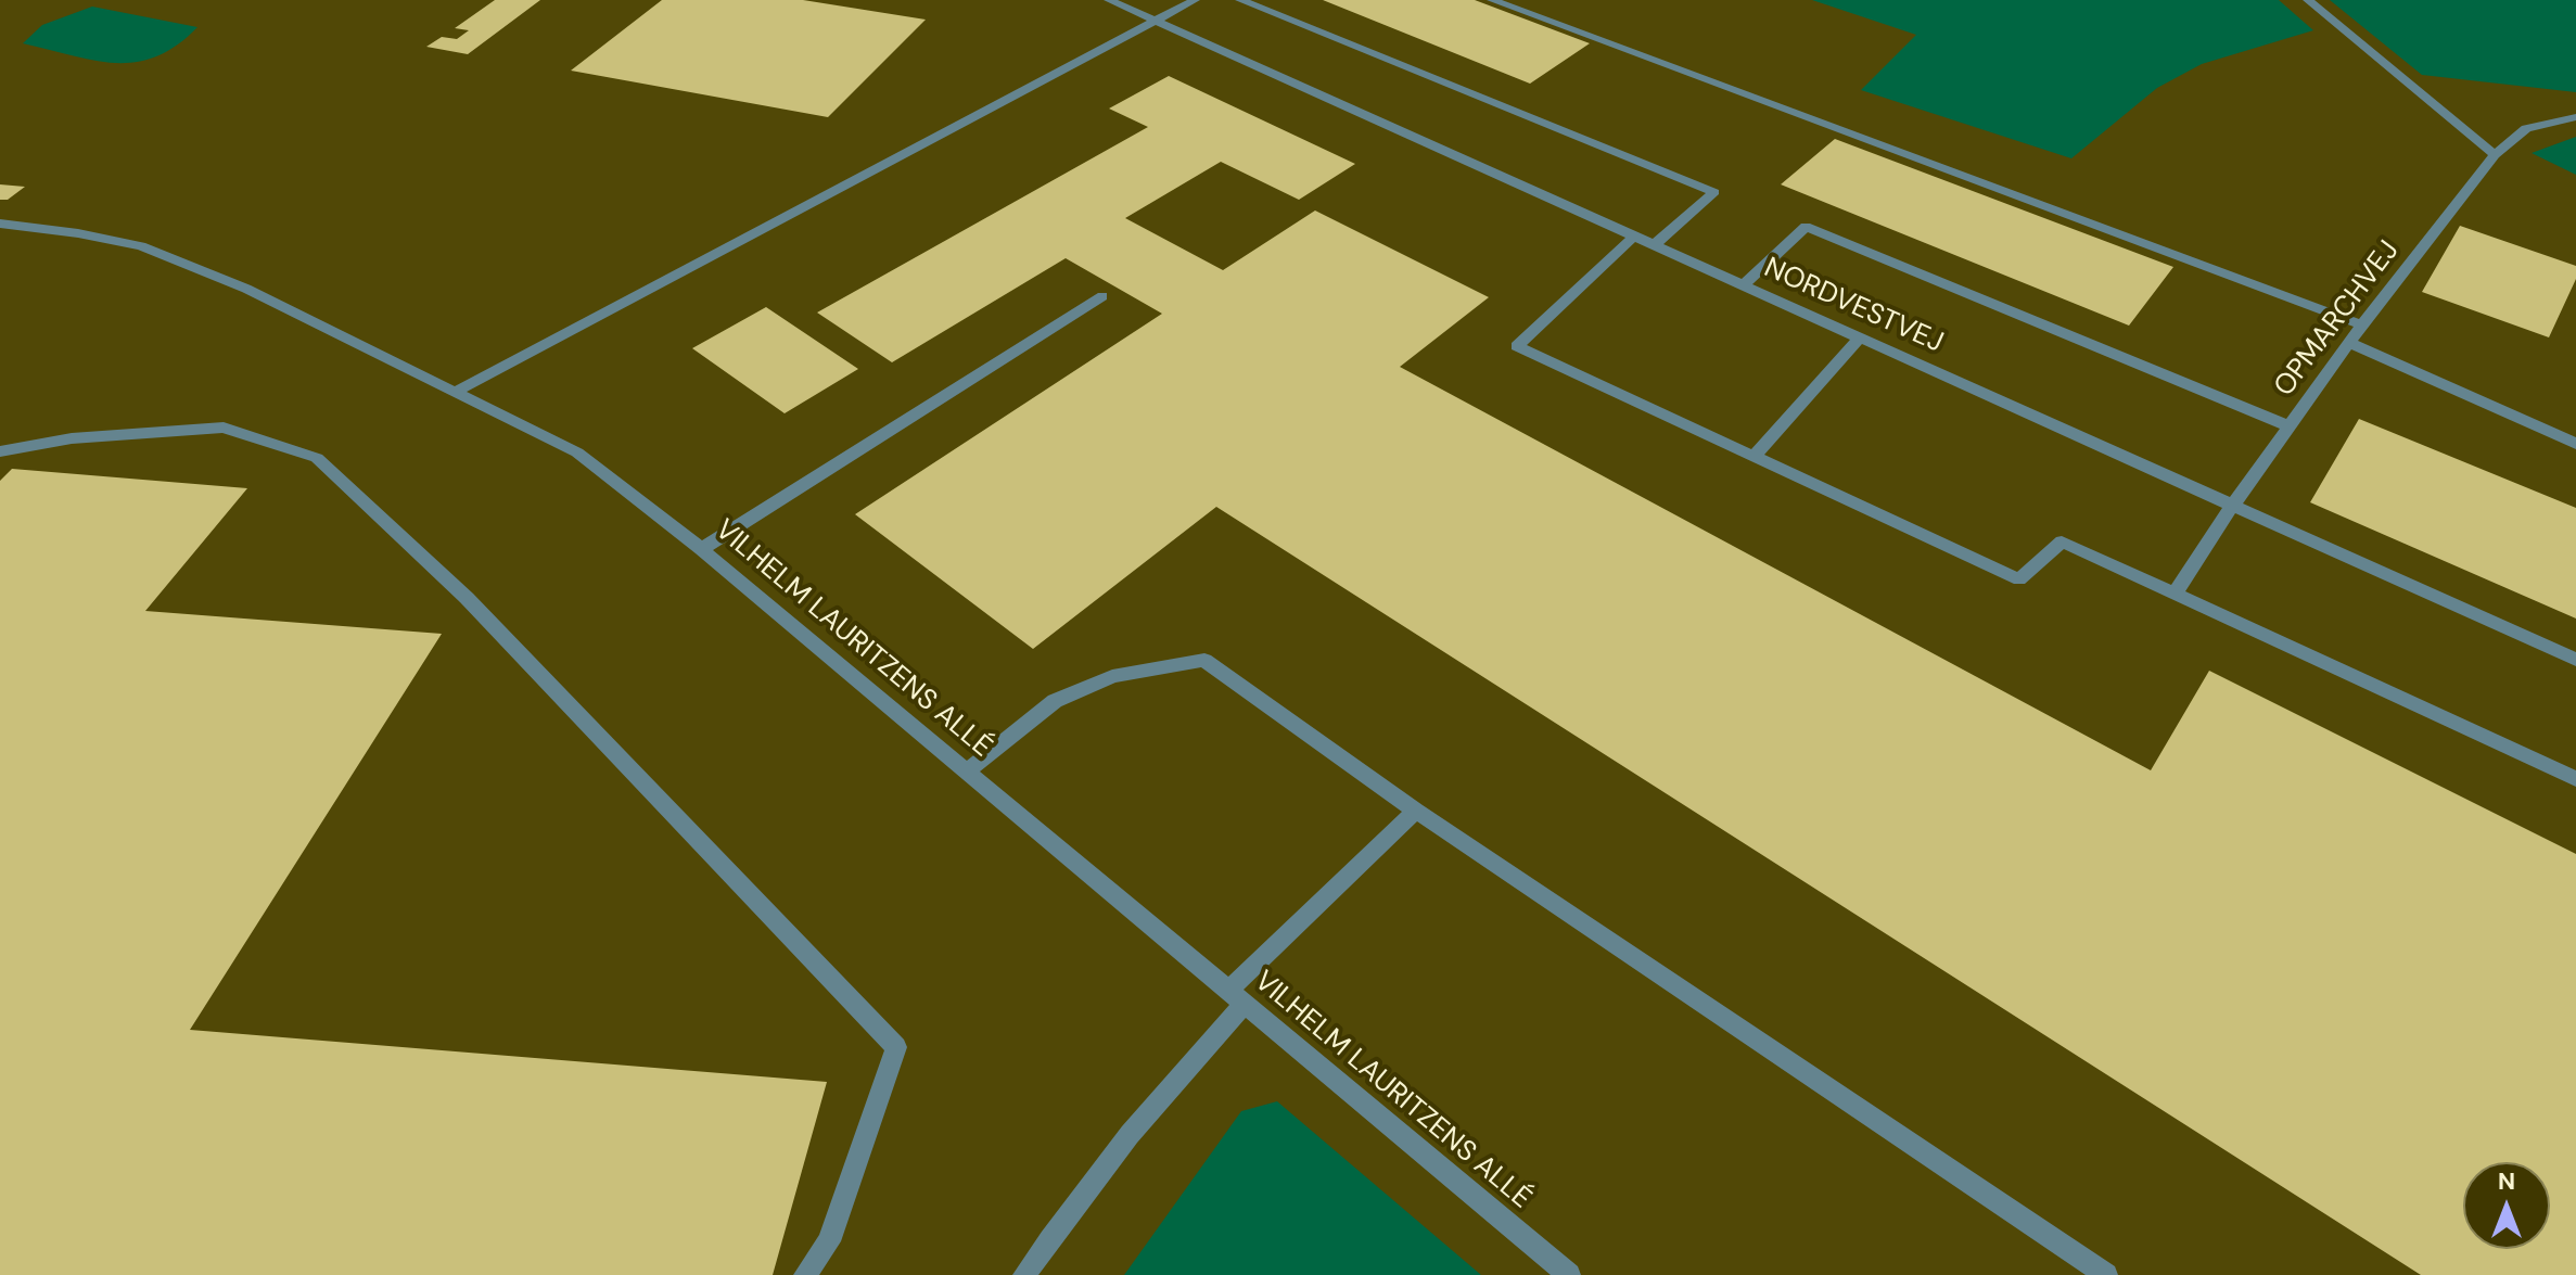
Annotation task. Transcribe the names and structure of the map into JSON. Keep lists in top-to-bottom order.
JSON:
{
  "streets": {
    "lane": ["NORDVESTVEJ", "OPMARCHVEJ", "VILHELM LAURITZENS ALLÉ"]
  },
  "crossings": [
    ["NORDVESTVEJ", "OPMARCHVEJ"]
  ],
  "north": "top"
}
